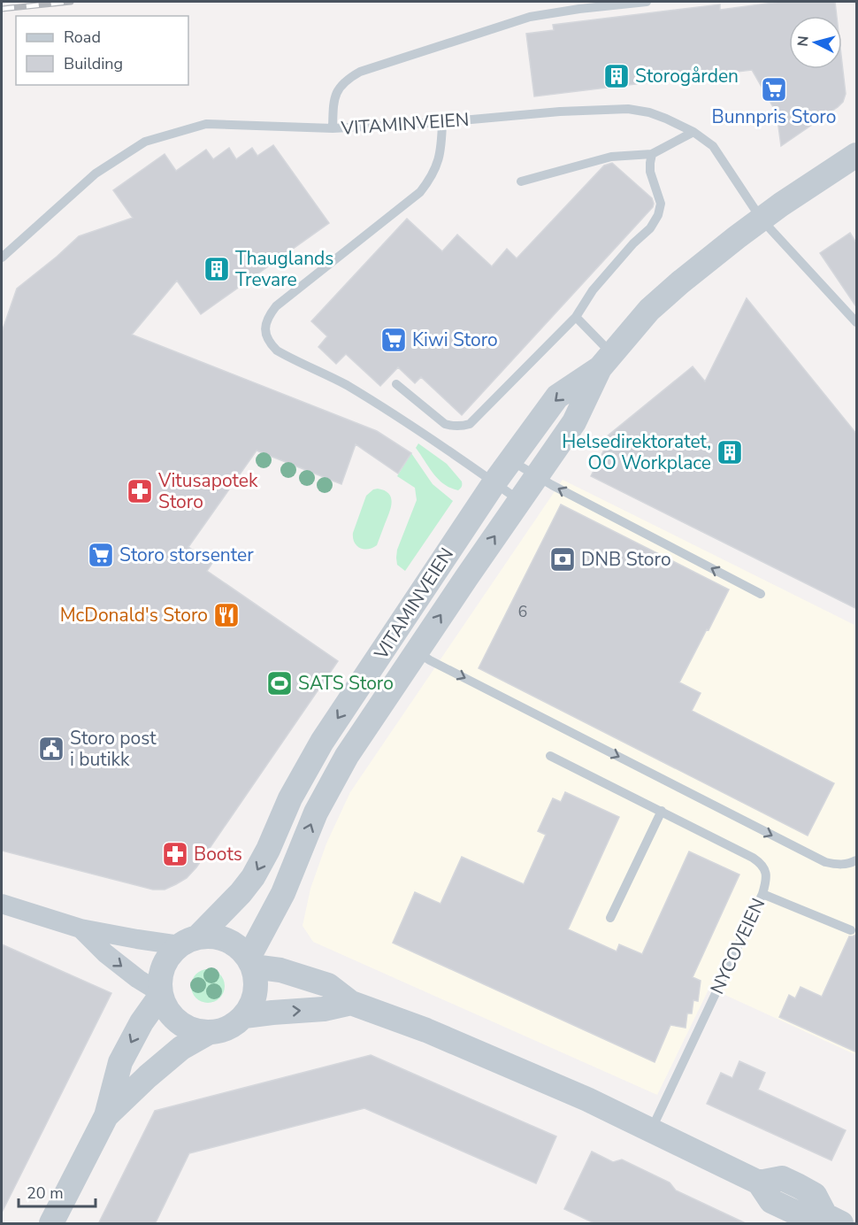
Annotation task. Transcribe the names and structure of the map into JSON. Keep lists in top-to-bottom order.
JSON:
{
  "streets": {
    "street": ["VITAMINVEIEN"],
    "lane": ["NYCOVEIEN"]
  },
  "places": {
    "building": ["Storogården", "Thauglands Trevare", "Helsedirektoratet, OO Workplace"],
    "supermarket": ["Bunnpris Storo", "Kiwi Storo", "Storo storsenter"],
    "pharmacy": ["Vitusapotek Storo", "Boots"],
    "bank": ["DNB Storo"],
    "restaurant": ["McDonald's Storo"],
    "sports": ["SATS Storo"],
    "public building": ["Storo post i butikk"]
  },
  "house_numbers": ["6"],
  "legend": ["Road", "Building"],
  "scale_bar": "20 m",
  "north": "left"
}
